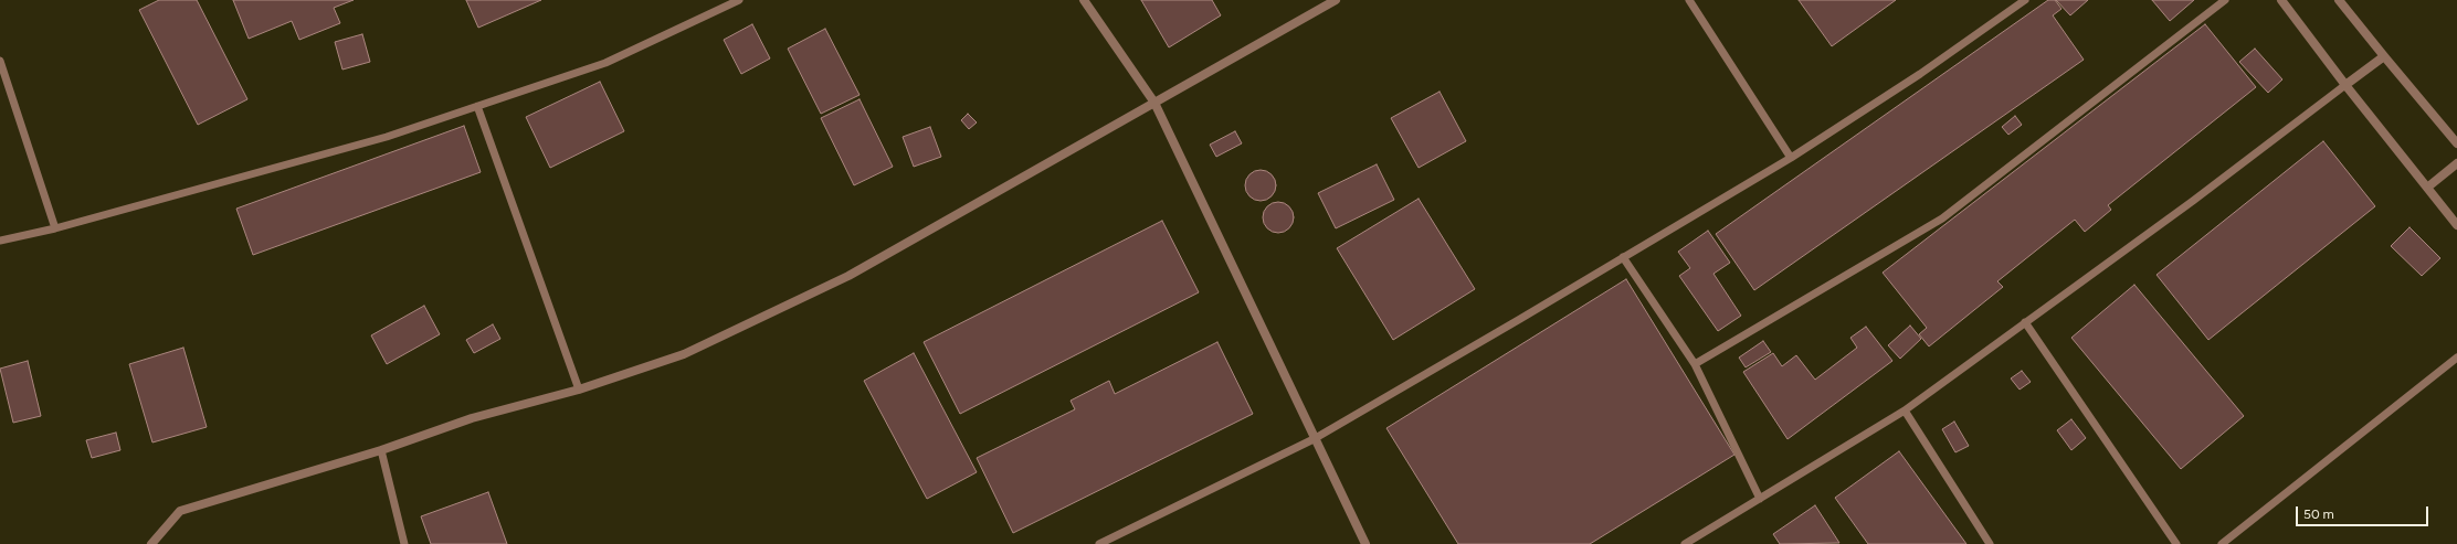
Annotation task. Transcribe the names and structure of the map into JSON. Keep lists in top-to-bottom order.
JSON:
{
  "scale_bar": "50 m"
}
